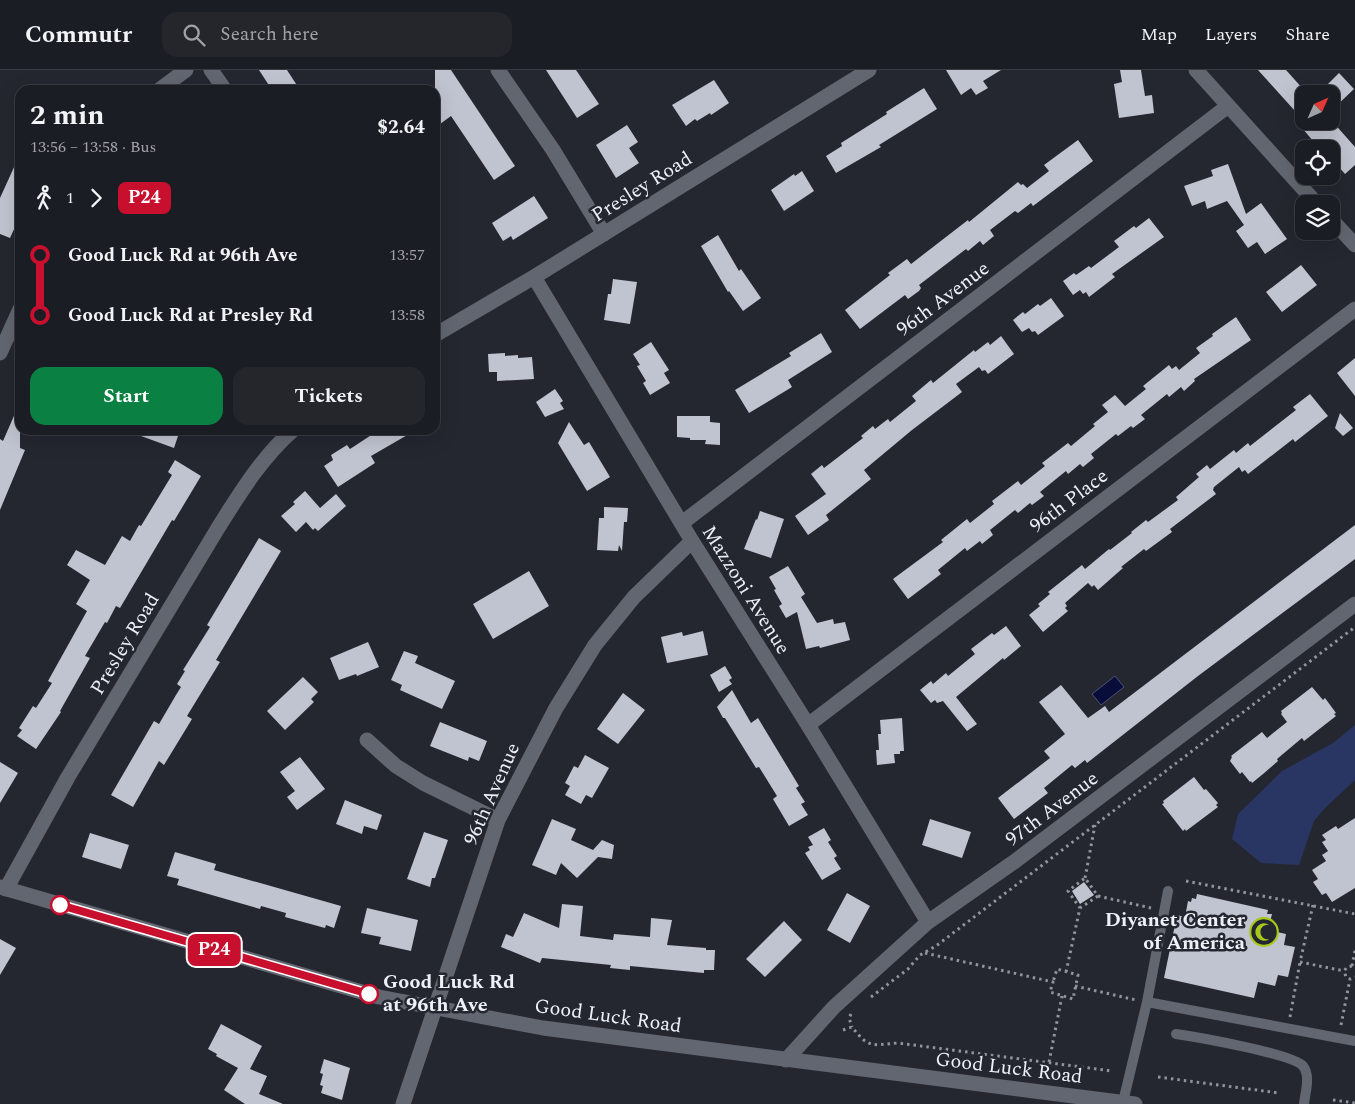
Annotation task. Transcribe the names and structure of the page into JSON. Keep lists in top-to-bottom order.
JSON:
{
  "streets": {
    "street": [
      "Presley Road",
      "96th Avenue",
      "96th Place",
      "Mazzoni Avenue",
      "97th Avenue",
      "Good Luck Road"
    ]
  },
  "crossings": [
    ["Presley Road", "Mazzoni Avenue"],
    ["Presley Road", "Good Luck Road"],
    ["96th Avenue", "Mazzoni Avenue"],
    ["96th Avenue", "Good Luck Road"],
    ["96th Place", "Mazzoni Avenue"],
    ["Mazzoni Avenue", "97th Avenue"],
    ["97th Avenue", "Good Luck Road"]
  ],
  "places": {
    "mosque": ["Diyanet Center of America"],
    "other": ["Good Luck Rd at 96th Ave"]
  },
  "lines": ["bus line P24"],
  "north": "top right",
  "page": {
    "header": "Commutr",
    "search": "Search here",
    "nav": ["Map", "Layers", "Share"],
    "on_map": "P24",
    "heading": ["2 min", "13:56 – 13:58 · Bus", "$2.64"],
    "legs": ["1", "P24"],
    "list": [
      {
        "name": "Good Luck Rd at 96th Ave",
        "value": "13:57"
      },
      {
        "name": "Good Luck Rd at Presley Rd",
        "value": "13:58"
      }
    ],
    "buttons": ["Start", "Tickets"]
  }
}
